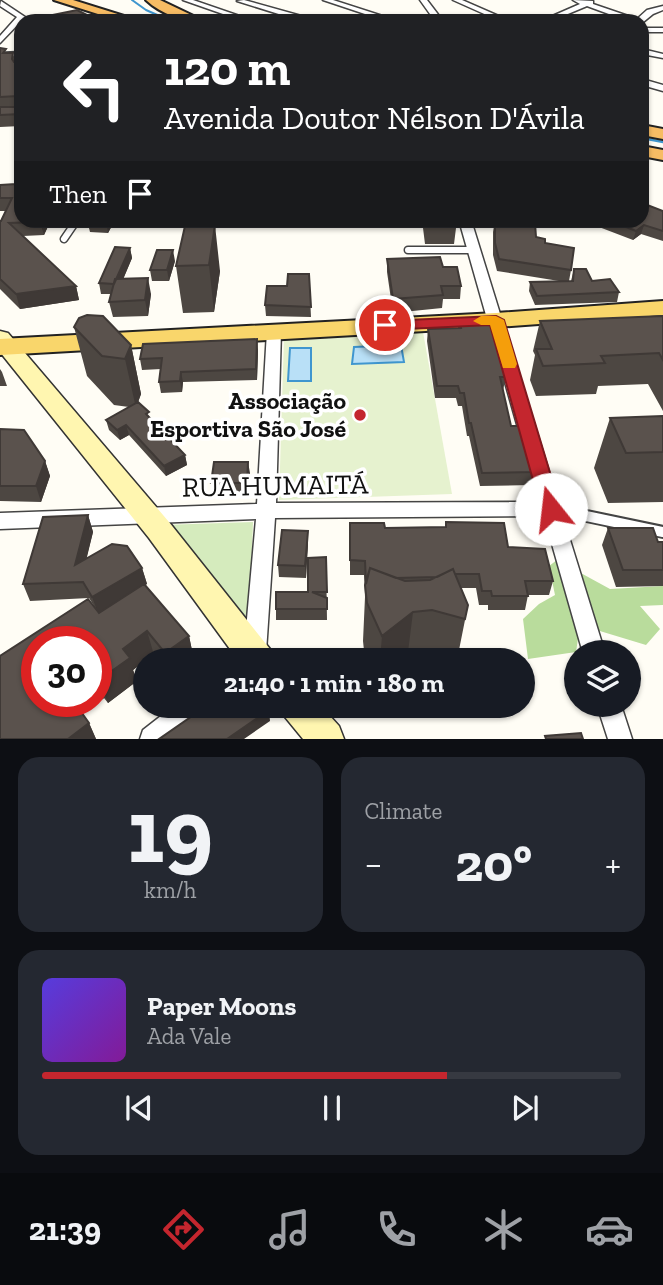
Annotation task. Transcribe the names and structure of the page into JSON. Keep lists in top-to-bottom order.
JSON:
{
  "streets": {
    "street": ["RUA HUMAITÁ"]
  },
  "places": ["Associação Esportiva São José"],
  "page": {
    "turn": ["120 m", "Avenida Doutor Nélson D'Ávila"],
    "then": "Then",
    "limit": "30",
    "trip": "21:40 · 1 min · 180 m",
    "tile": [
      ["19", "km/h"],
      "Climate"
    ],
    "heat": ["−", "20°", "+"],
    "song": ["Paper Moons", "Ada Vale"],
    "tabs": "21:39"
  }
}
